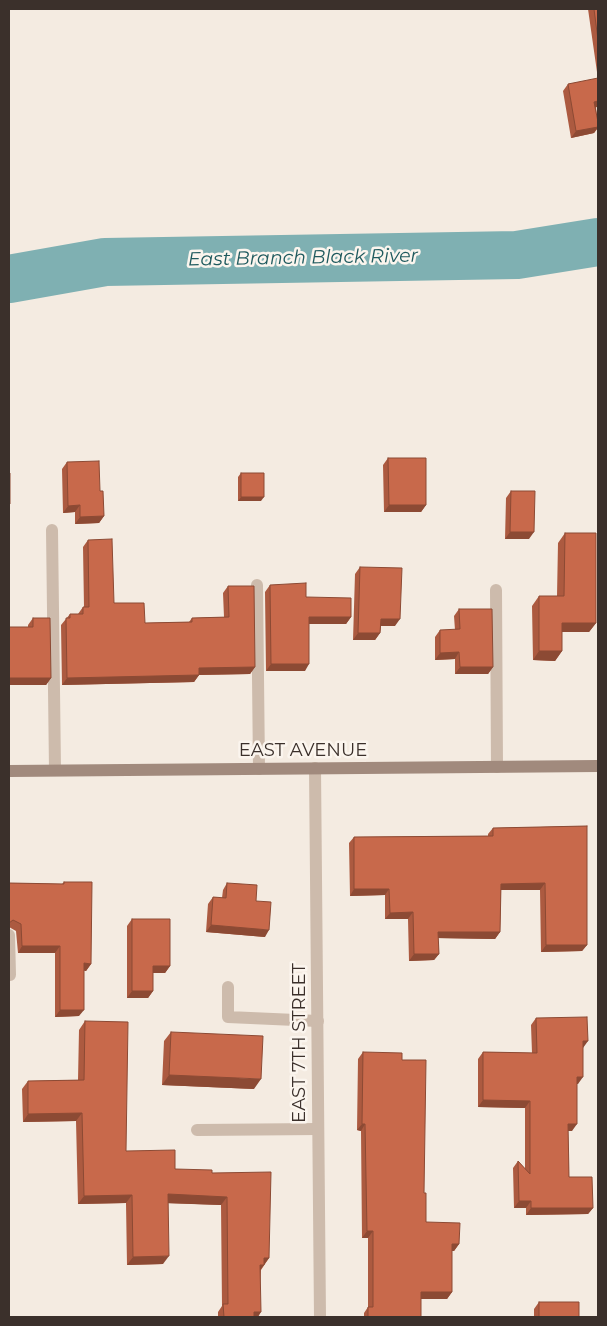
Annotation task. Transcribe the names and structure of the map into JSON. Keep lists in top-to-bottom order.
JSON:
{
  "streets": {
    "street": ["EAST AVENUE", "EAST 7TH STREET"]
  },
  "crossings": [
    ["EAST AVENUE", "EAST 7TH STREET"]
  ],
  "water": ["East Branch Black River"]
}
